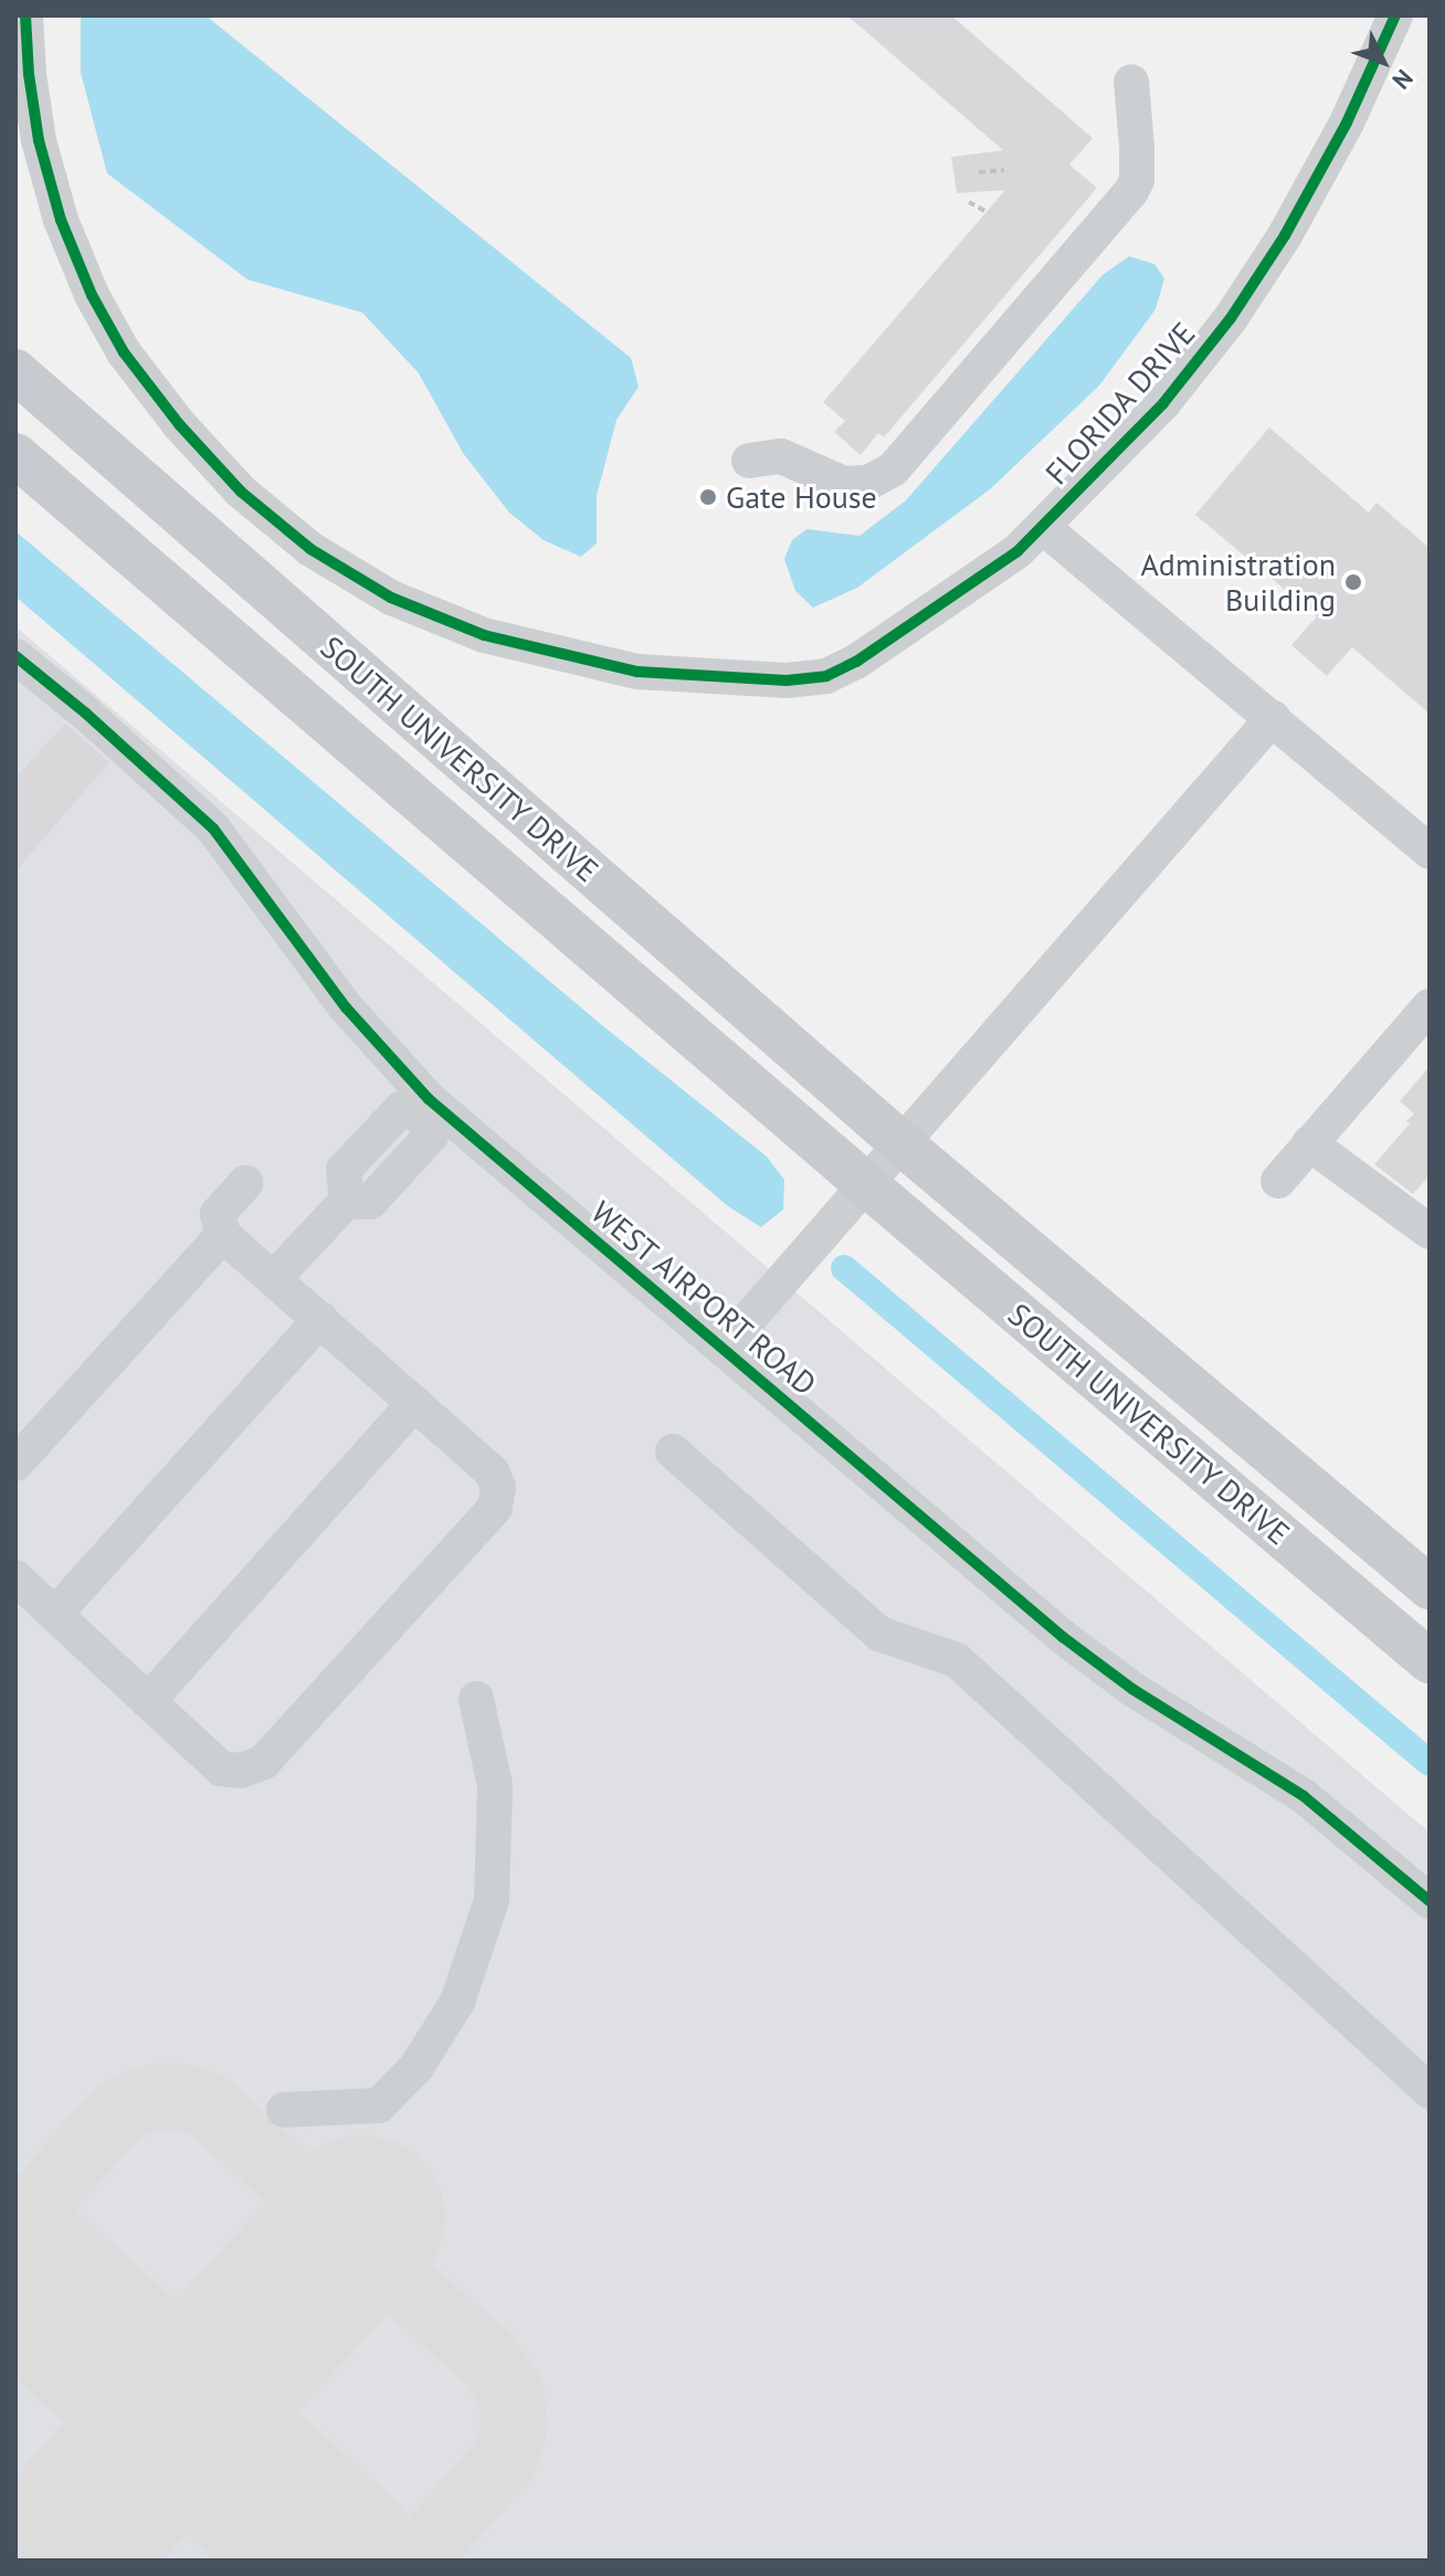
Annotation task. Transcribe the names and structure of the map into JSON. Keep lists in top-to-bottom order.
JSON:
{
  "streets": {
    "main road": ["SOUTH UNIVERSITY DRIVE"],
    "street": ["FLORIDA DRIVE", "WEST AIRPORT ROAD"]
  },
  "crossings": [
    ["SOUTH UNIVERSITY DRIVE", "WEST AIRPORT ROAD"]
  ],
  "places": ["Gate House", "Administration Building"],
  "north": "bottom right"
}
